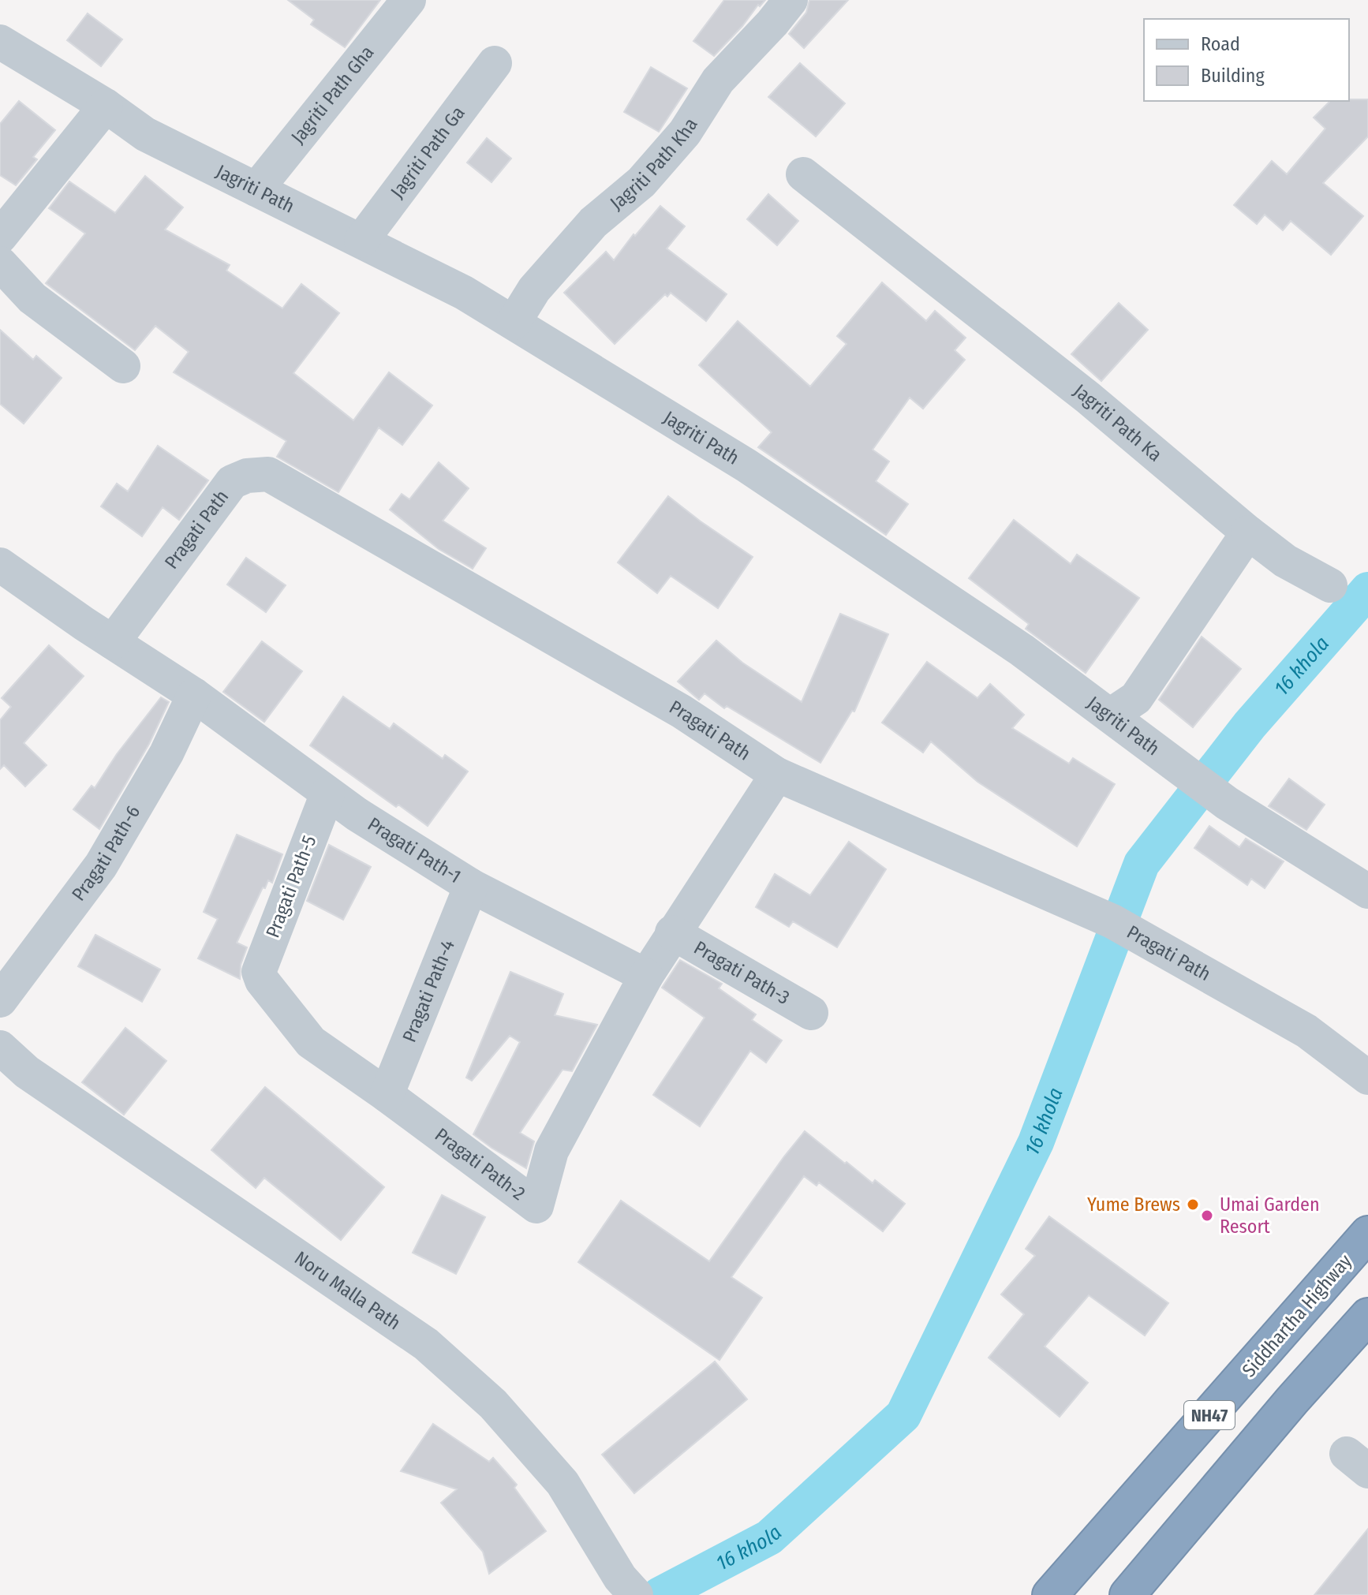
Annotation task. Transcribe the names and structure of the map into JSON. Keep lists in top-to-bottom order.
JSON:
{
  "streets": {
    "highway": ["Siddhartha Highway", "NH47"],
    "street": [
      "Jagriti Path Gha",
      "Jagriti Path Ga",
      "Jagriti Path Kha",
      "Jagriti Path",
      "Jagriti Path Ka",
      "Pragati Path",
      "Pragati Path-1",
      "Pragati Path-6",
      "Pragati Path-5",
      "Pragati Path-3",
      "Pragati Path-4",
      "Pragati Path-2",
      "Noru Malla Path"
    ]
  },
  "crossings": [
    ["Jagriti Path Gha", "Jagriti Path"],
    ["Jagriti Path Ga", "Jagriti Path"],
    ["Jagriti Path Kha", "Jagriti Path"],
    ["Pragati Path", "Pragati Path-1"],
    ["Pragati Path-1", "Pragati Path-6"],
    ["Pragati Path-1", "Pragati Path-5"],
    ["Pragati Path-1", "Pragati Path-4"],
    ["Pragati Path-1", "Pragati Path-2"],
    ["Pragati Path-5", "Pragati Path-2"],
    ["Pragati Path-4", "Pragati Path-2"]
  ],
  "water": ["16 khola"],
  "places": ["Yume Brews", "Umai Garden Resort"],
  "legend": ["Road", "Building"]
}
